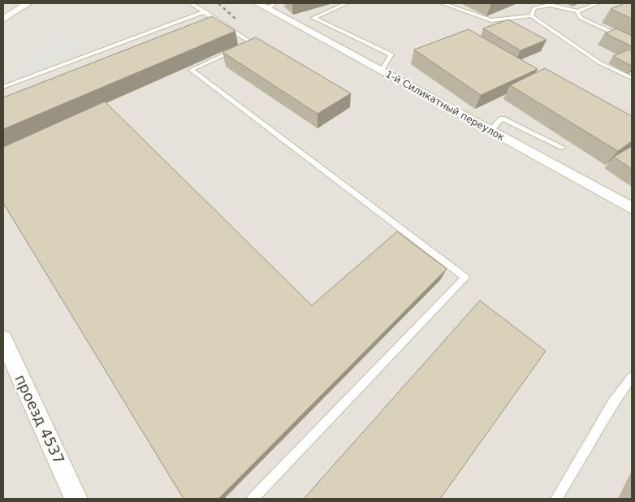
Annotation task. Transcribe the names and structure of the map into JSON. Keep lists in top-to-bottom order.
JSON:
{
  "streets": {
    "street": ["1-й Силикатный переулок", "проезд 4537"]
  }
}
